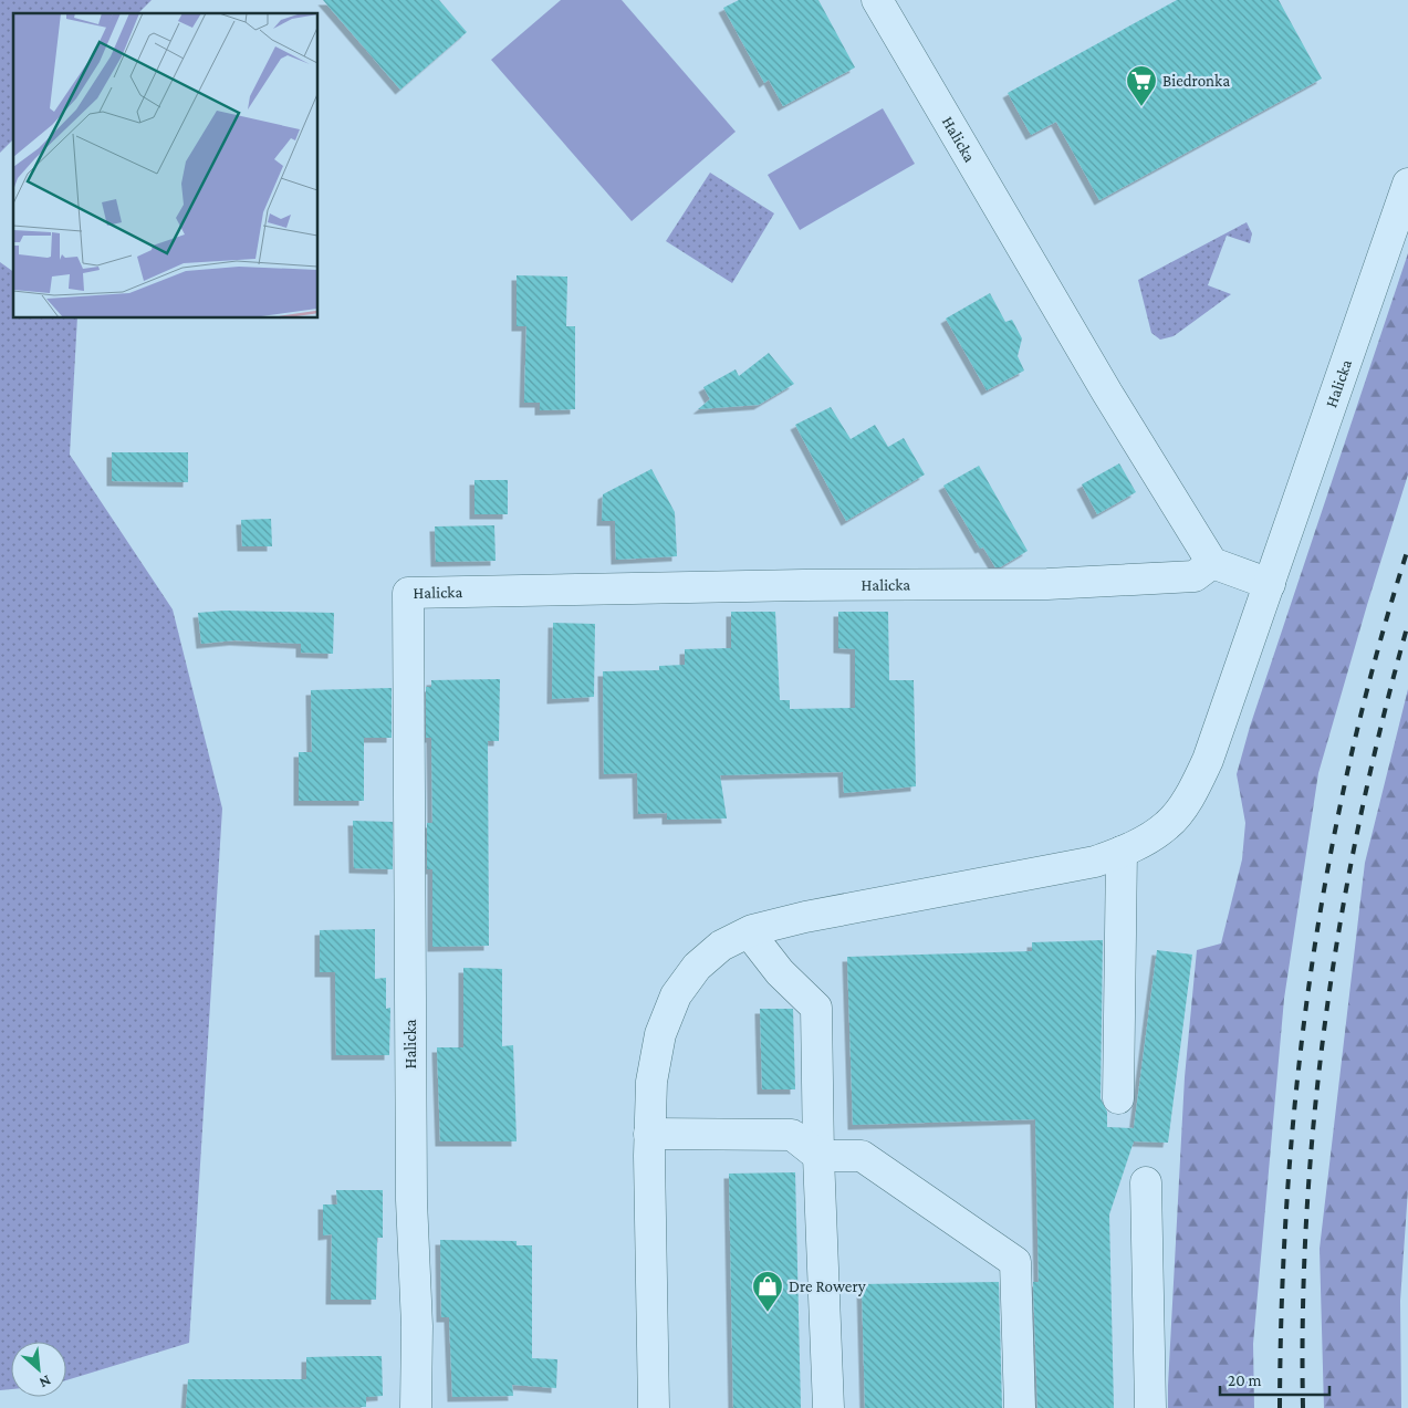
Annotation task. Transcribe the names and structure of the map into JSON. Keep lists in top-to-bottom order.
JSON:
{
  "streets": {
    "street": ["Halicka"]
  },
  "places": {
    "supermarket": ["Biedronka"],
    "shop": ["Dre Rowery"]
  },
  "scale_bar": "20 m",
  "north": "bottom right"
}
